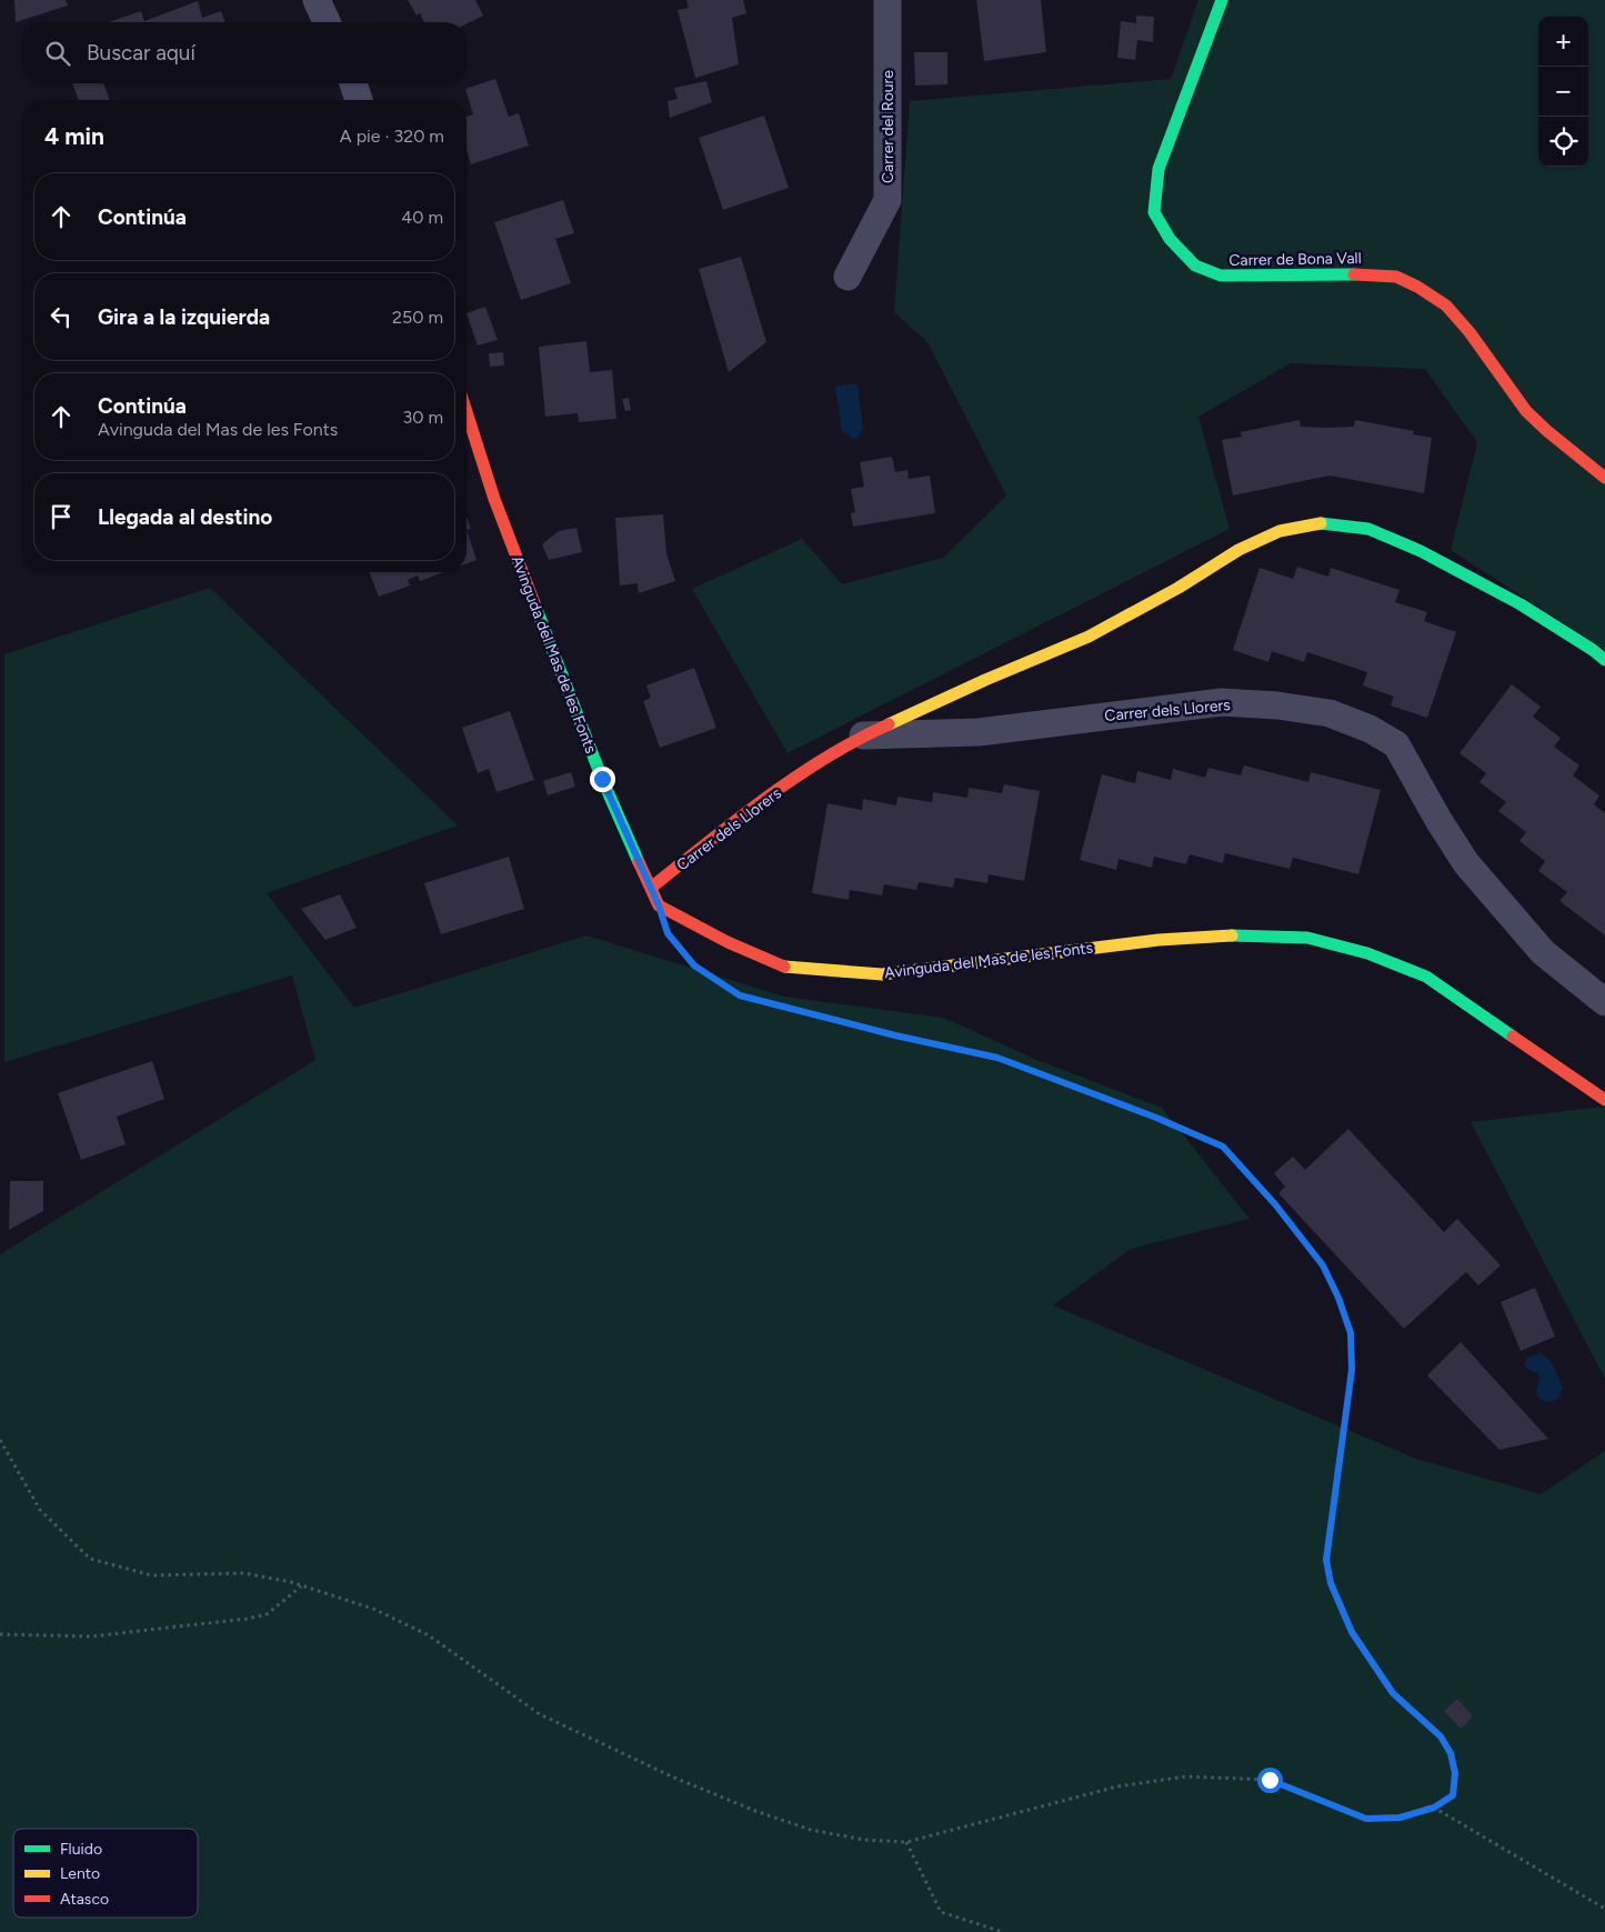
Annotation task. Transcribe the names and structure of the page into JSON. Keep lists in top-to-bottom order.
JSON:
{
  "streets": {
    "street": [
      "Carrer del Roure",
      "Carrer de Bona Vall",
      "Avinguda del Mas de les Fonts",
      "Carrer dels Llorers"
    ]
  },
  "crossings": [
    ["Avinguda del Mas de les Fonts", "Carrer dels Llorers"]
  ],
  "legend": ["Fluido", "Lento", "Atasco"],
  "page": {
    "map_buttons": ["+", "−"],
    "search": "Buscar aquí",
    "heading": ["4 min", "A pie · 320 m"],
    "list": [
      ["Continúa", "40 m"],
      ["Gira a la izquierda", "250 m"],
      ["Continúa", "Avinguda del Mas de les Fonts", "30 m"],
      "Llegada al destino"
    ]
  }
}
